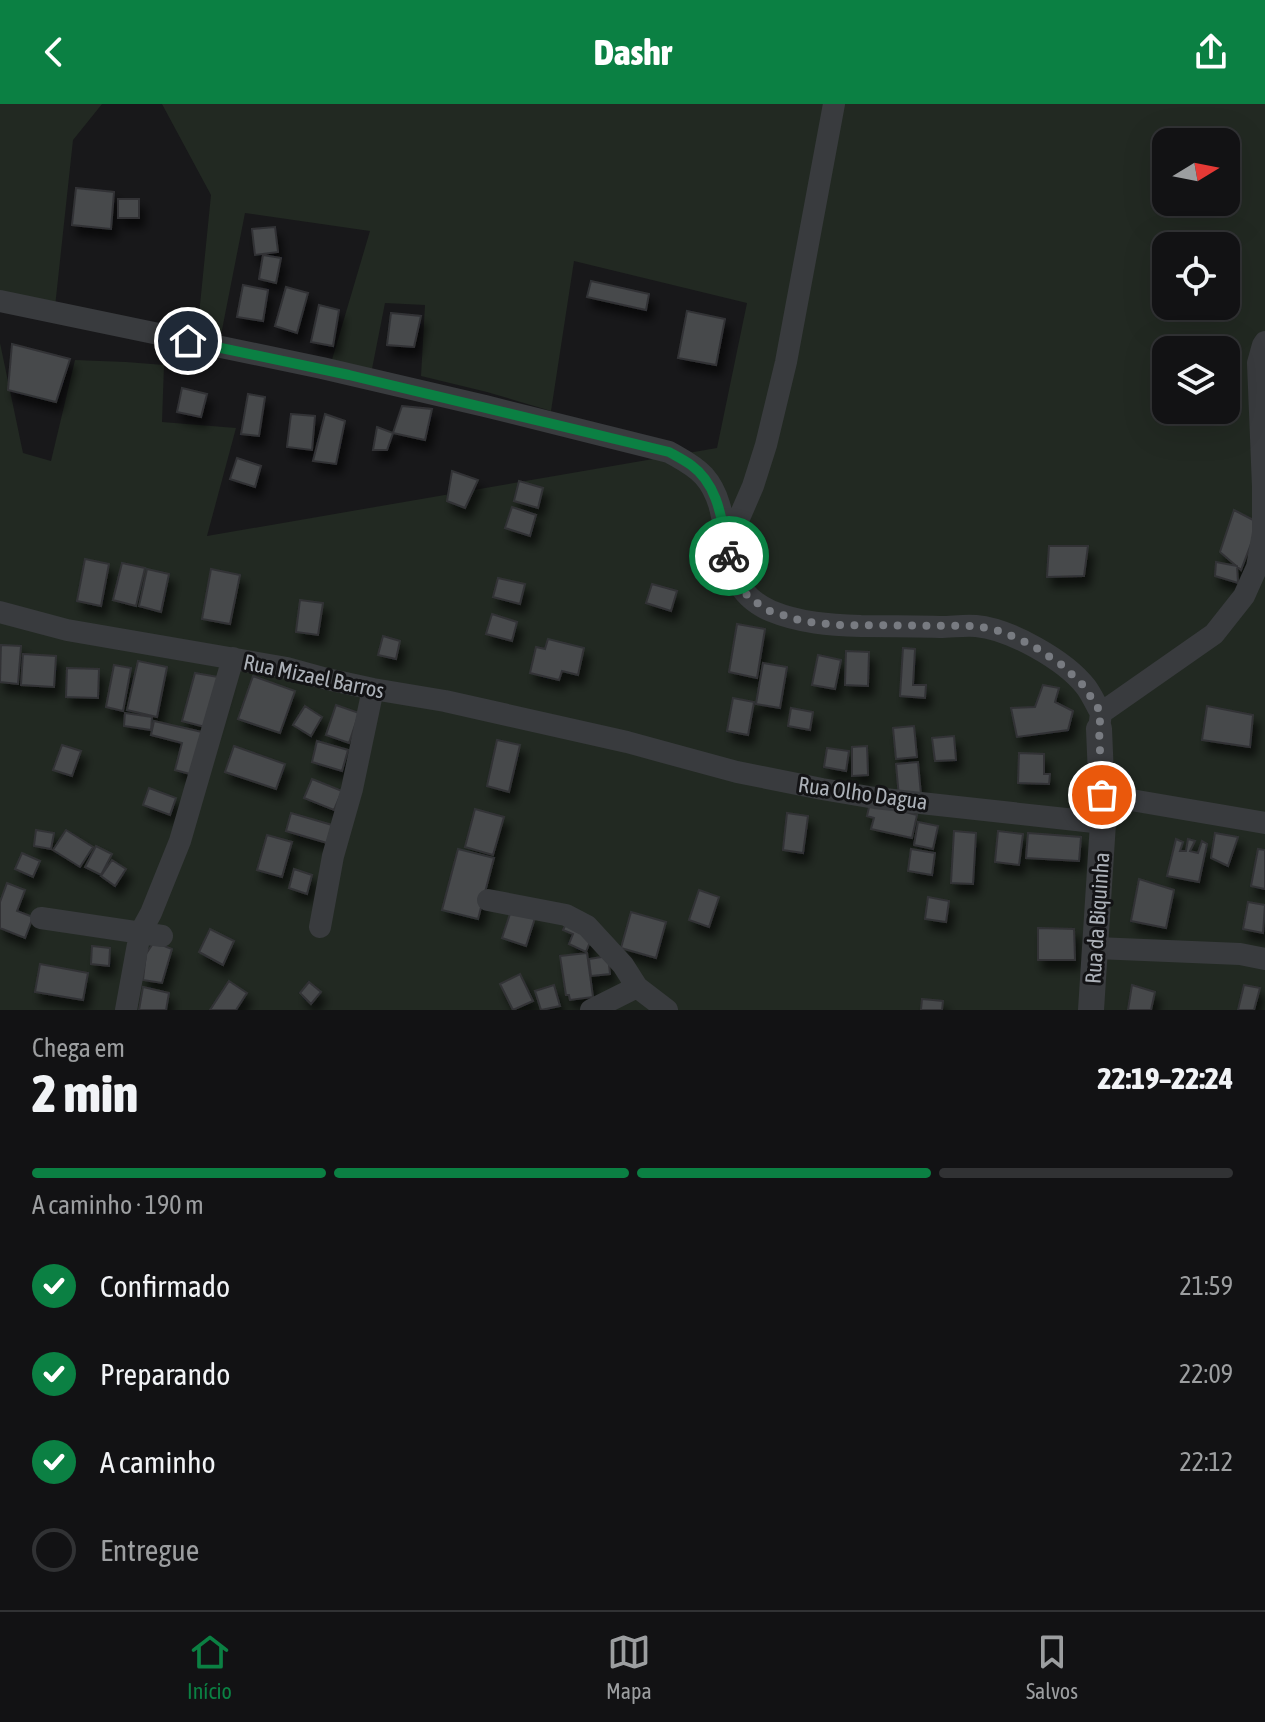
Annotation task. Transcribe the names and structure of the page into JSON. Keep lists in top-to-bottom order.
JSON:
{
  "streets": {
    "street": ["Rua Mizael Barros", "Rua Olho Dagua", "Rua da Biquinha"]
  },
  "crossings": [
    ["Rua Mizael Barros", "Rua Olho Dagua"],
    ["Rua Olho Dagua", "Rua da Biquinha"]
  ],
  "north": "right",
  "page": {
    "header": "Dashr",
    "heading": ["2 min", "Chega em", "22:19–22:24"],
    "bar": "A caminho · 190 m",
    "list": [
      ["Confirmado", "21:59"],
      ["Preparando", "22:09"],
      ["A caminho", "22:12"],
      "Entregue"
    ],
    "tabs": ["Início", "Mapa", "Salvos"]
  }
}
